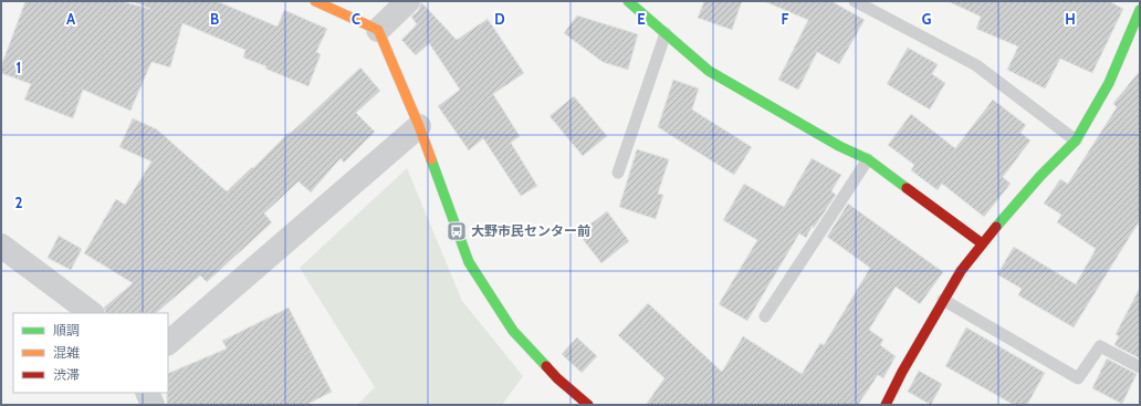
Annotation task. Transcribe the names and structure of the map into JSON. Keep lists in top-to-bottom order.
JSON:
{
  "places": {
    "bus stop": ["大野市民センター前"]
  },
  "legend": ["順調", "混雑", "渋滞"],
  "grid": {
    "columns": [
      "A",
      "B",
      "C",
      "D",
      "E",
      "F",
      "G",
      "H"
    ],
    "rows": ["1", "2"]
  }
}
